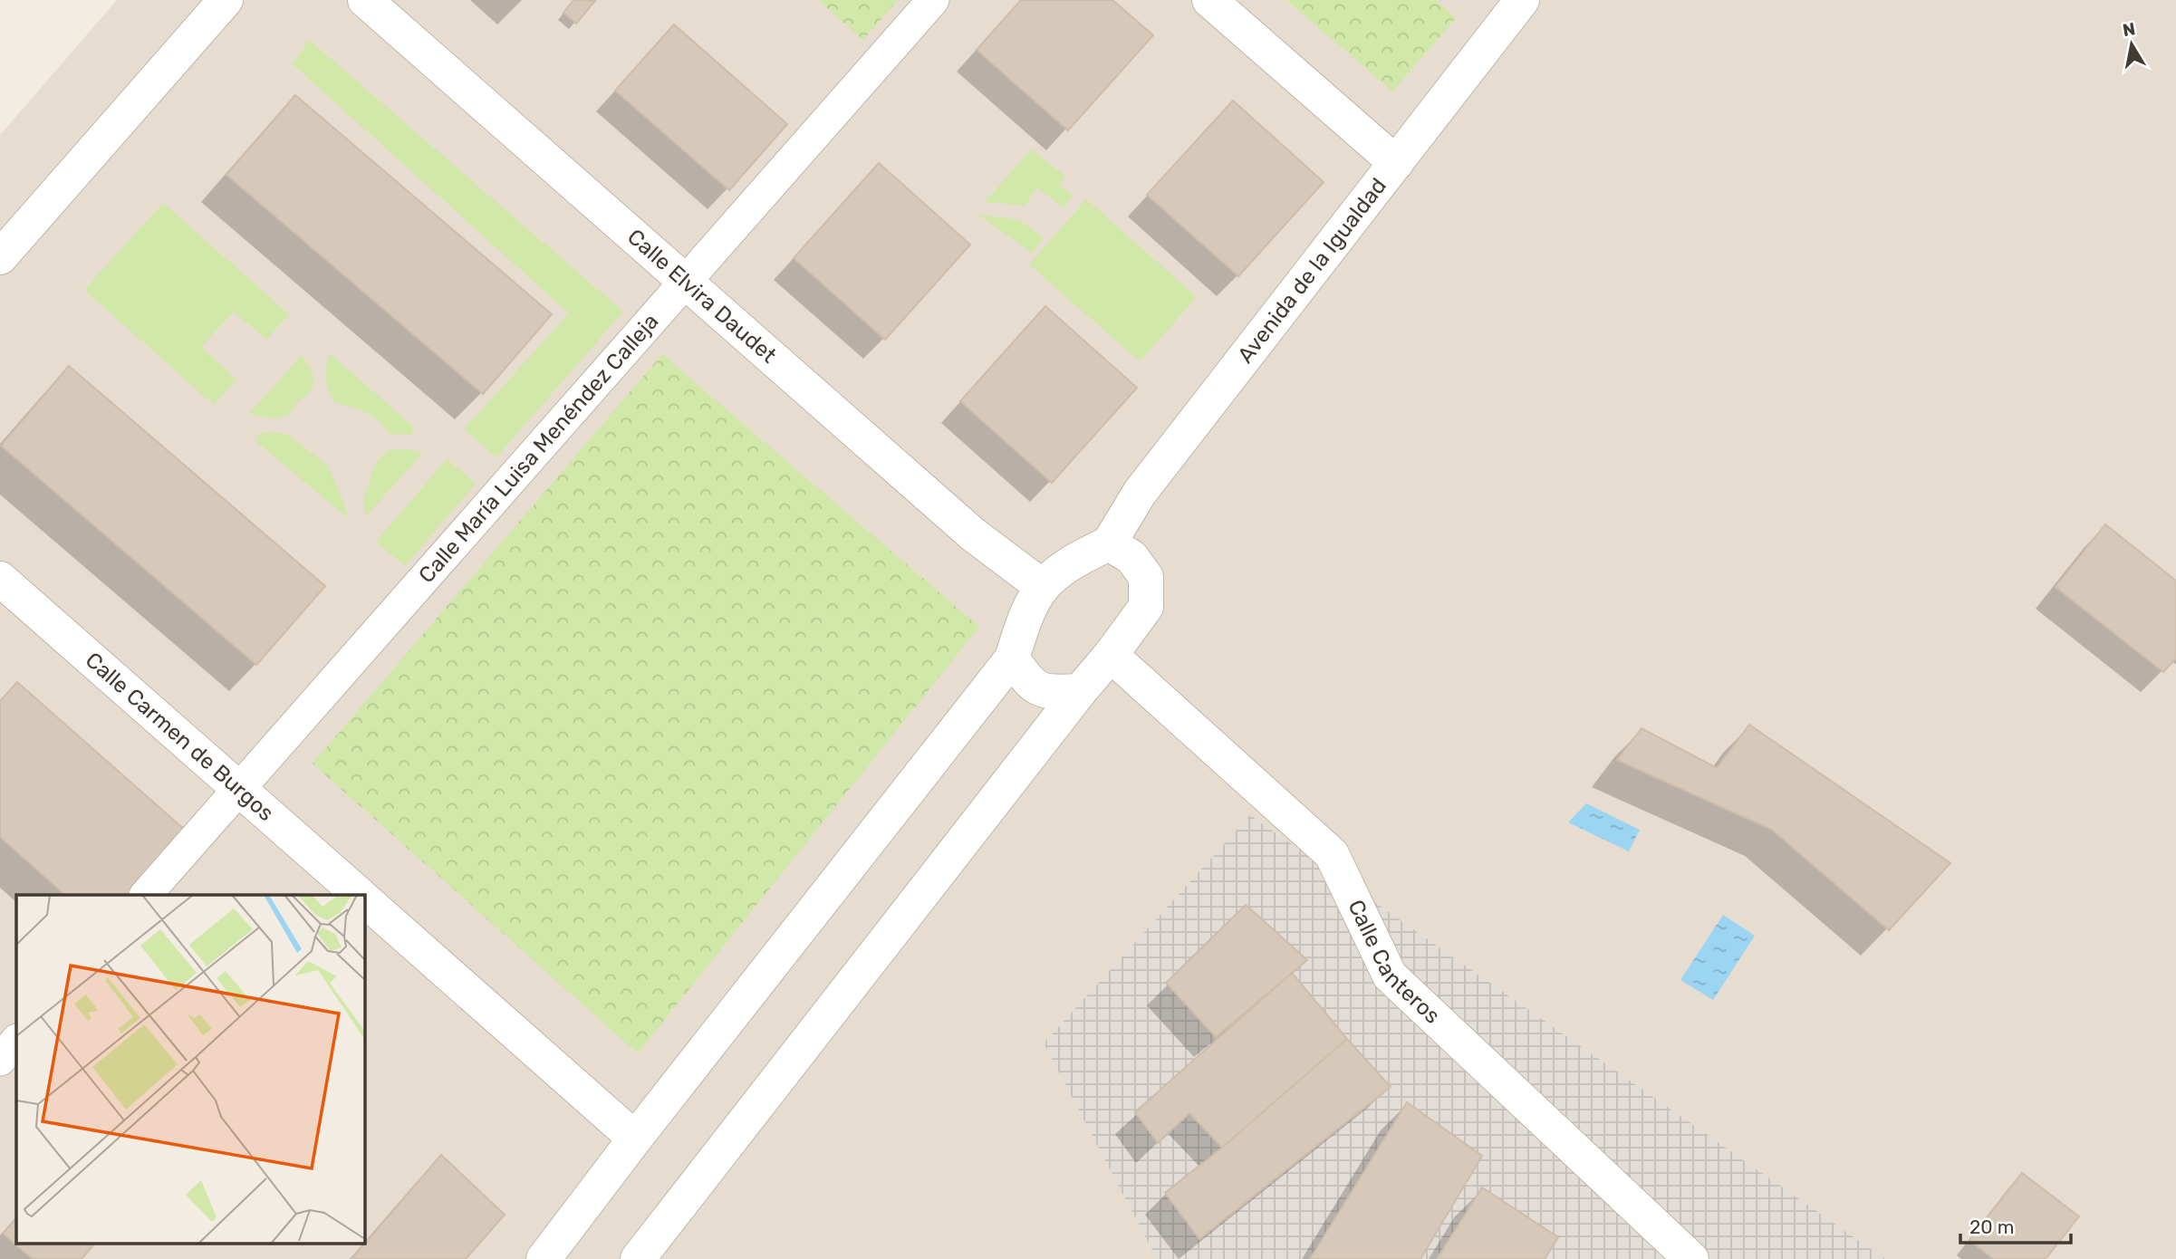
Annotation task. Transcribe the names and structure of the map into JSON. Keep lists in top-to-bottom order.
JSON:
{
  "streets": {
    "street": [
      "Avenida de la Igualdad",
      "Calle Elvira Daudet",
      "Calle María Luisa Menéndez Calleja",
      "Calle Carmen de Burgos",
      "Calle Canteros"
    ]
  },
  "crossings": [
    ["Avenida de la Igualdad", "Calle Elvira Daudet"],
    ["Avenida de la Igualdad", "Calle Canteros"],
    ["Calle Elvira Daudet", "Calle María Luisa Menéndez Calleja"],
    ["Calle Elvira Daudet", "Calle Canteros"],
    ["Calle María Luisa Menéndez Calleja", "Calle Carmen de Burgos"]
  ],
  "scale_bar": "20 m",
  "north": "top"
}
